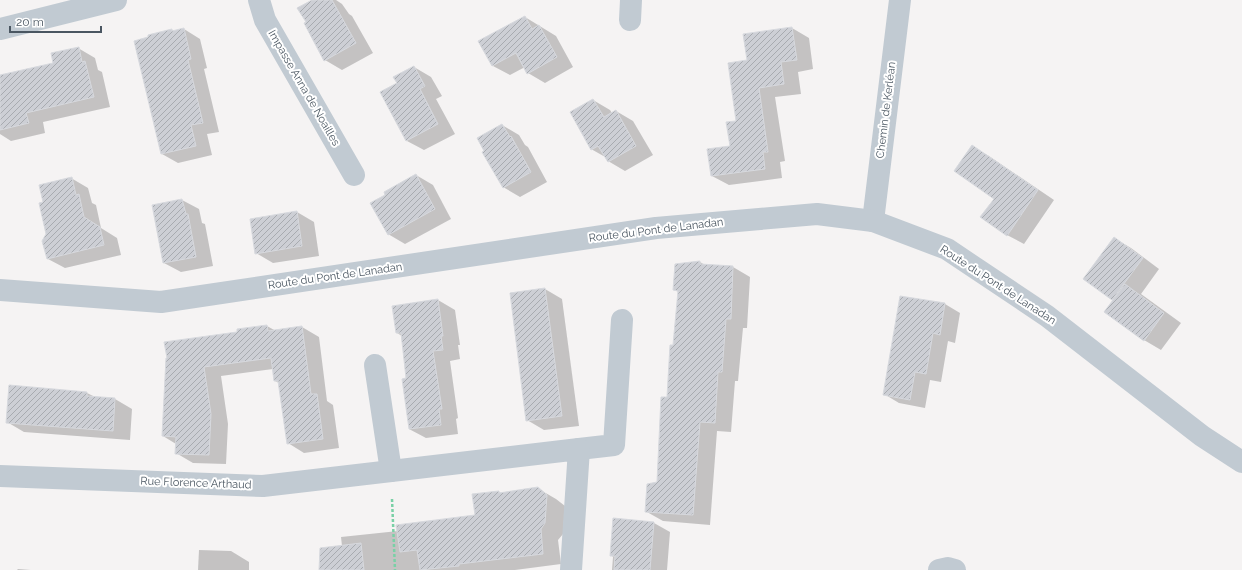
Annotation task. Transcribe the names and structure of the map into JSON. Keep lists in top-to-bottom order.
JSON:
{
  "streets": {
    "street": [
      "Impasse Anna de Noailles",
      "Chemin de Kerléan",
      "Route du Pont de Lanadan",
      "Rue Florence Arthaud"
    ]
  },
  "crossings": [
    ["Chemin de Kerléan", "Route du Pont de Lanadan"]
  ],
  "scale_bar": "20 m"
}
